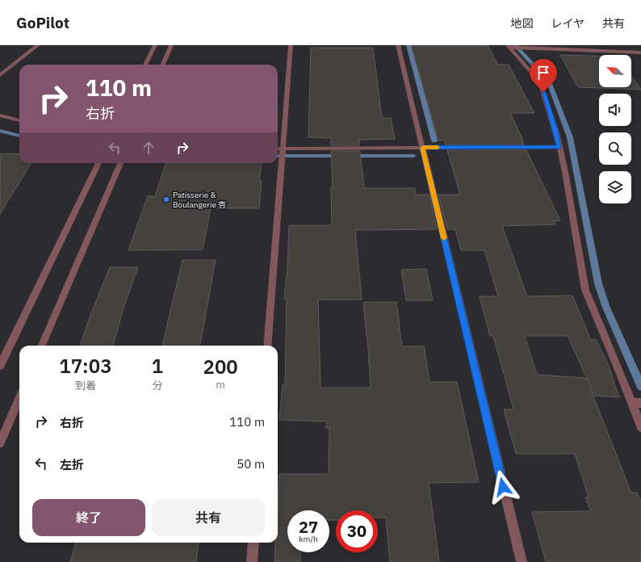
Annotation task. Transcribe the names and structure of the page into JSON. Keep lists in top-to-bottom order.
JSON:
{
  "places": ["Patisserie & Boulangerie 杏"],
  "north": "top left",
  "page": {
    "header": "GoPilot",
    "nav": ["地図", "レイヤ", "共有"],
    "turn": ["110 m", "右折"],
    "eta": [
      "17:03",
      "到着",
      "1",
      "分",
      "200",
      "m"
    ],
    "list": [
      {
        "name": "右折",
        "value": "110 m"
      },
      {
        "name": "左折",
        "value": "50 m"
      }
    ],
    "buttons": ["終了", "共有"],
    "speed": "27 km/h",
    "limit": "30"
  }
}
